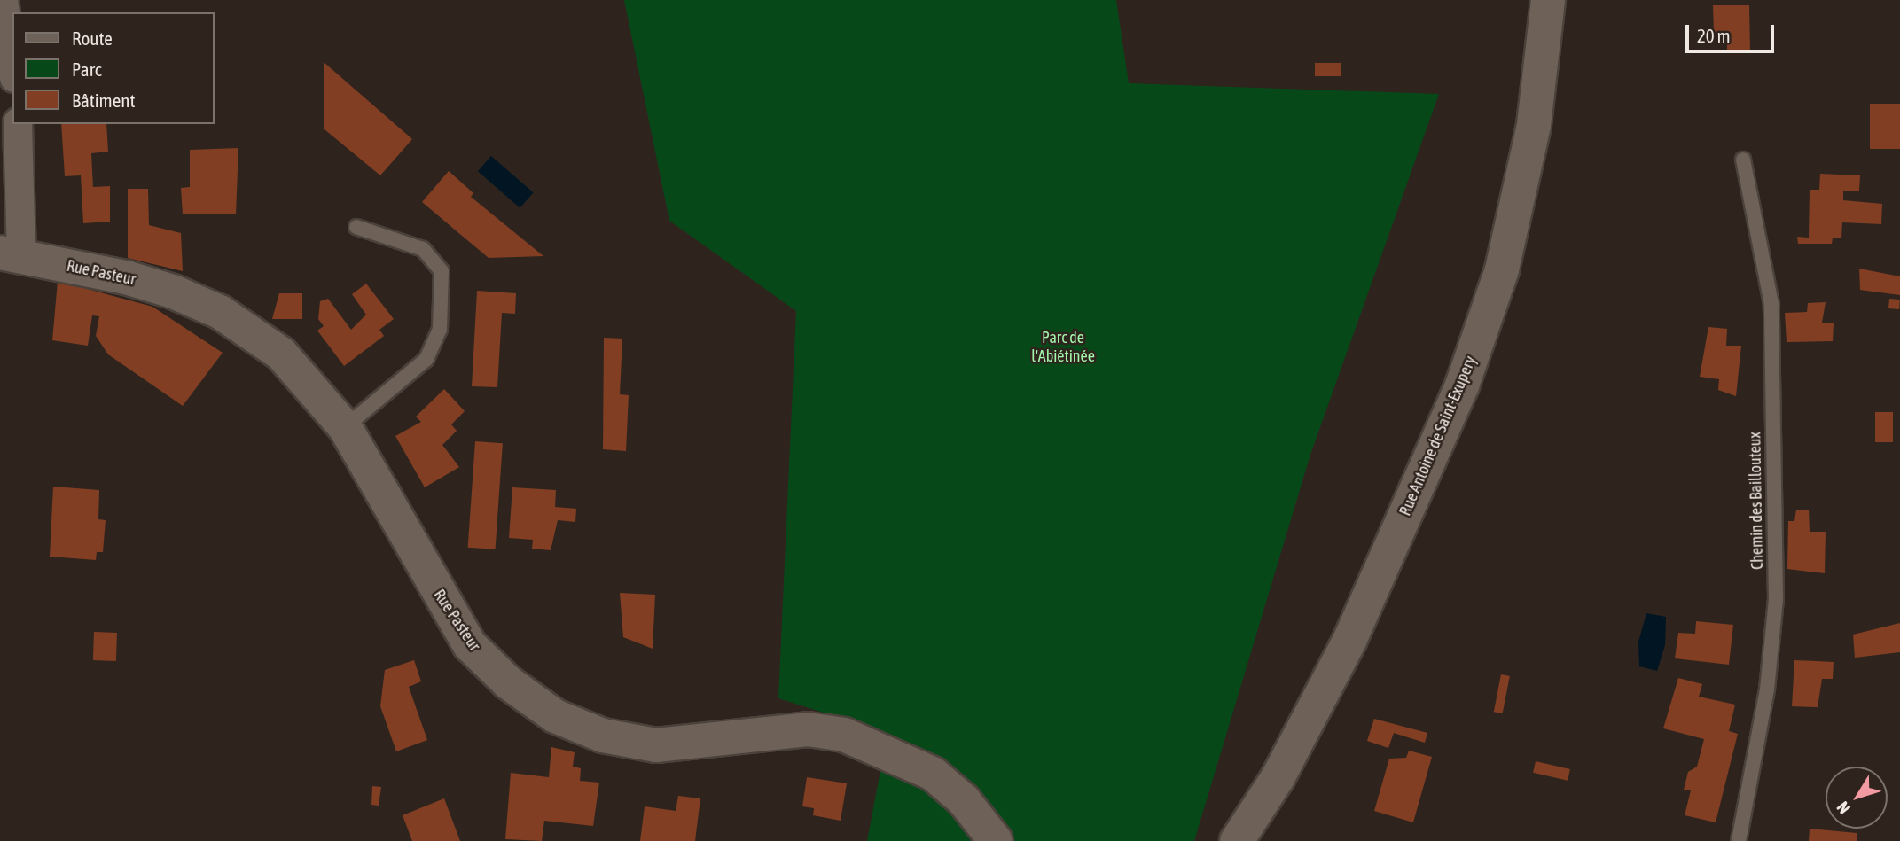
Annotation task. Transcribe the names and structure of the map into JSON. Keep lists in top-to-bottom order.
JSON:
{
  "streets": {
    "street": ["Rue Pasteur", "Rue Antoine de Saint-Exupery"],
    "lane": ["Chemin des Baillouteux"]
  },
  "parks": ["Parc de l'Abiétinée"],
  "legend": ["Route", "Parc", "Bâtiment"],
  "scale_bar": "20 m",
  "north": "bottom left"
}
